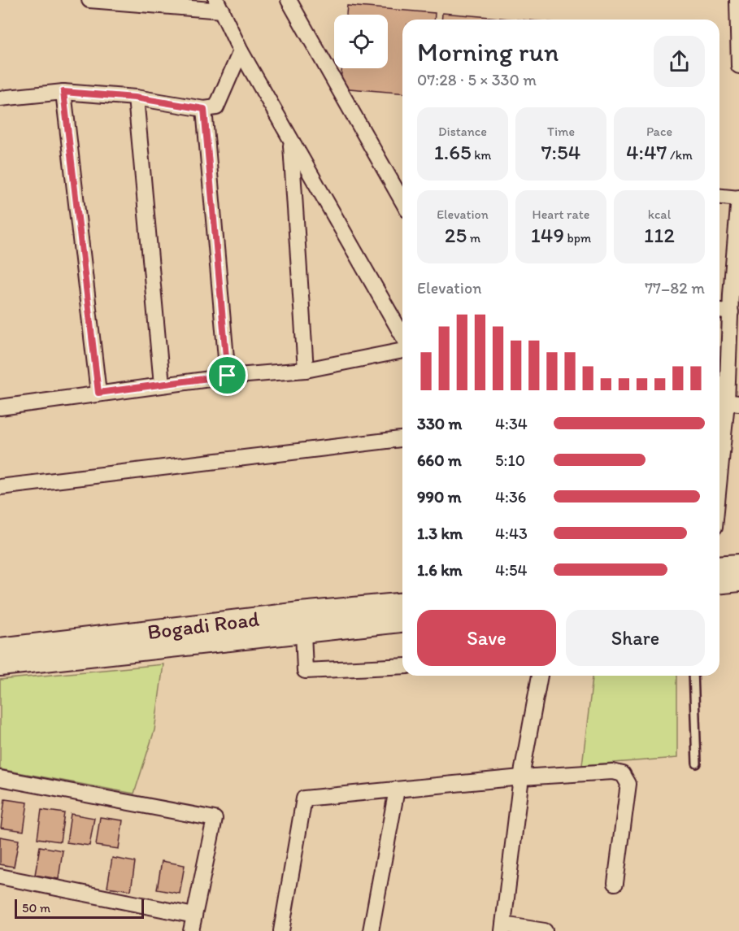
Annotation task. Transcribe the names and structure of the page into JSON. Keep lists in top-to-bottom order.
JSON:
{
  "streets": {
    "main road": ["Bogadi Road"]
  },
  "scale_bar": "50 m",
  "page": {
    "heading": ["Morning run", "07:28 · 5 × 330 m"],
    "stats": [
      ["Distance", "1.65 km"],
      ["Time", "7:54"],
      ["Pace", "4:47 /km"],
      ["Elevation", "25 m"],
      ["Heart rate", "149 bpm"],
      ["kcal", "112"]
    ],
    "chart": ["Elevation", "77–82 m"],
    "list": [
      {
        "name": "330 m",
        "note": "4:34"
      },
      {
        "name": "660 m",
        "note": "5:10"
      },
      {
        "name": "990 m",
        "note": "4:36"
      },
      {
        "name": "1.3 km",
        "note": "4:43"
      },
      {
        "name": "1.6 km",
        "note": "4:54"
      }
    ],
    "buttons": ["Save", "Share"],
    "scale": "50 m"
  }
}
